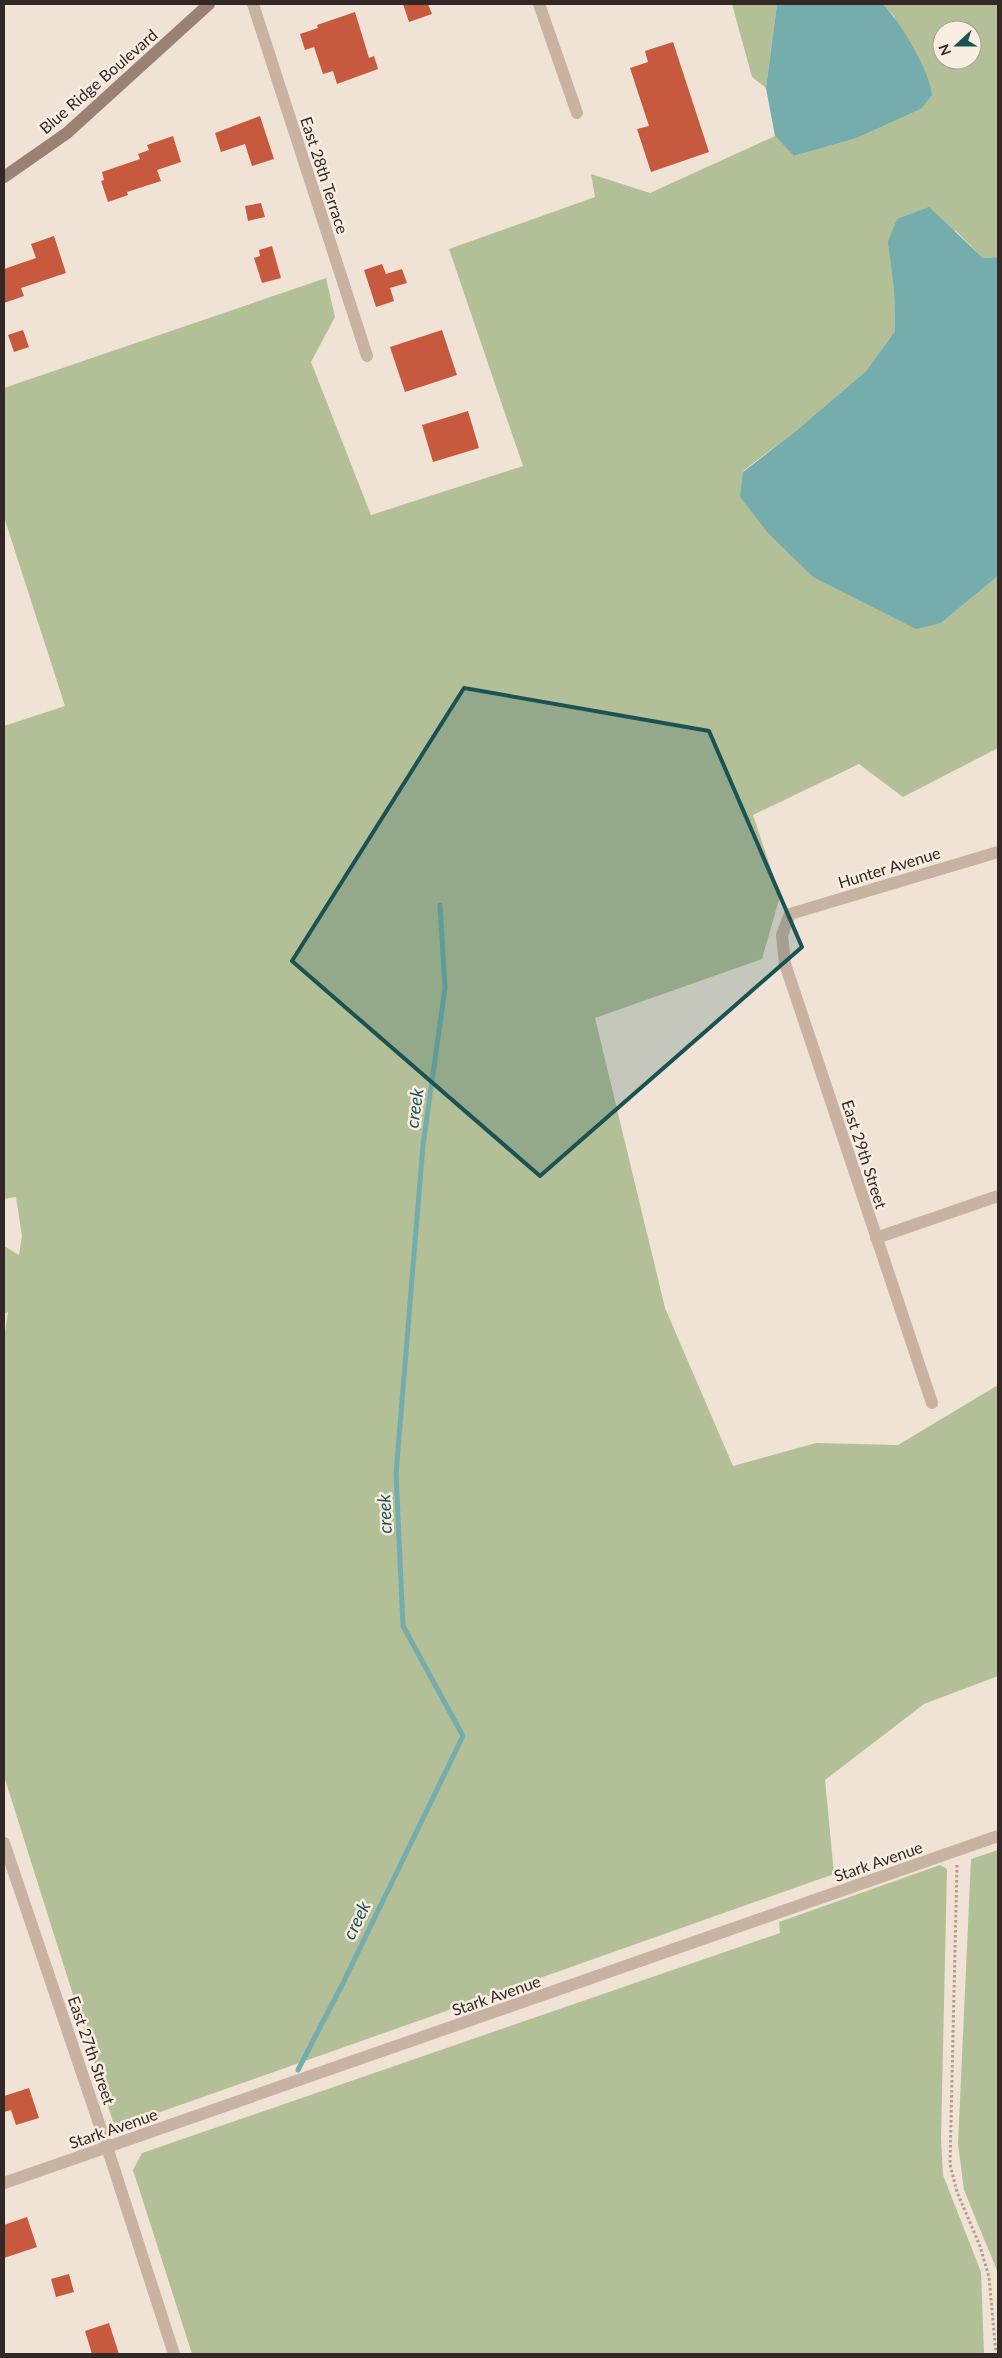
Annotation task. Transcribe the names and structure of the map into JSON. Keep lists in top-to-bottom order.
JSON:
{
  "streets": {
    "main road": ["Blue Ridge Boulevard"],
    "street": [
      "East 28th Terrace",
      "Hunter Avenue",
      "East 29th Street",
      "Stark Avenue",
      "East 27th Street"
    ]
  },
  "crossings": [
    ["Hunter Avenue", "East 29th Street"],
    ["Stark Avenue", "East 27th Street"]
  ],
  "water": ["creek"],
  "north": "left"
}
